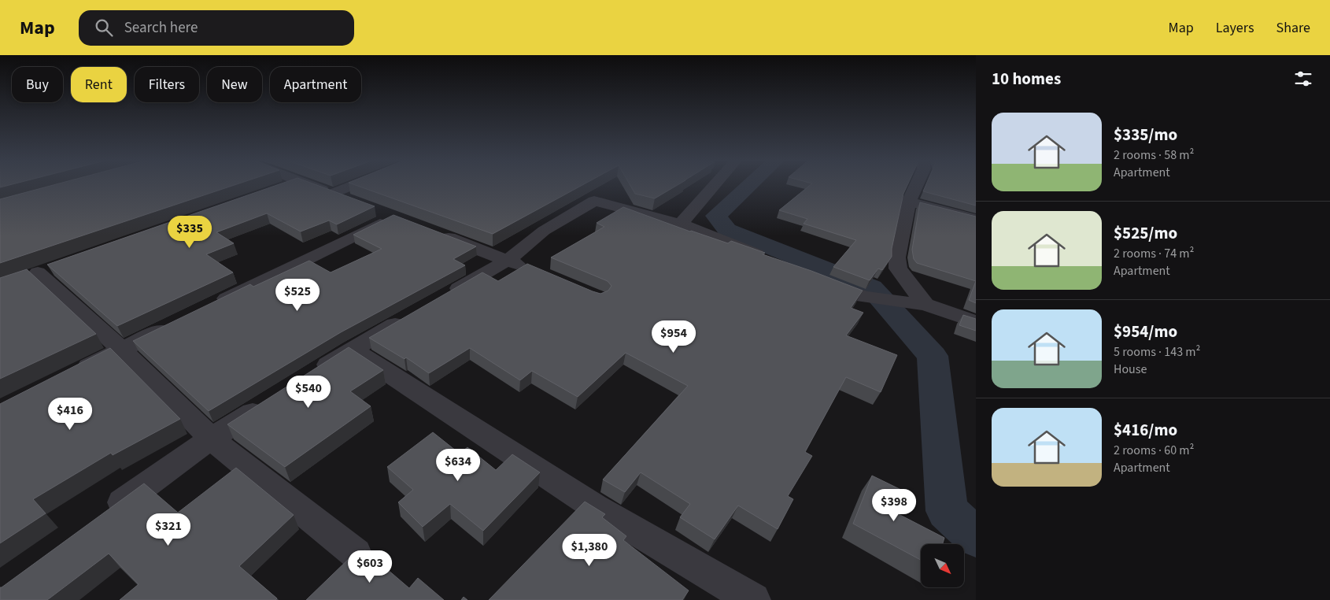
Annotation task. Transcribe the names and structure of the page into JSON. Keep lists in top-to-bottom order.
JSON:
{
  "north": "bottom right",
  "page": {
    "header": "Map",
    "search": "Search here",
    "nav": ["Map", "Layers", "Share"],
    "heading": "10 homes",
    "chip": [
      "Buy",
      "Rent",
      "Filters",
      "New",
      "Apartment"
    ],
    "list": [
      {
        "name": "$335/mo",
        "note": "2 rooms · 58 m² · Apartment"
      },
      {
        "name": "$525/mo",
        "note": "2 rooms · 74 m² · Apartment"
      },
      {
        "name": "$954/mo",
        "note": "5 rooms · 143 m² · House"
      },
      {
        "name": "$416/mo",
        "note": "2 rooms · 60 m² · Apartment"
      }
    ],
    "price": [
      "$335",
      "$525",
      "$954",
      "$540",
      "$416",
      "$634",
      "$398",
      "$321",
      "$1,380",
      "$603"
    ]
  }
}
